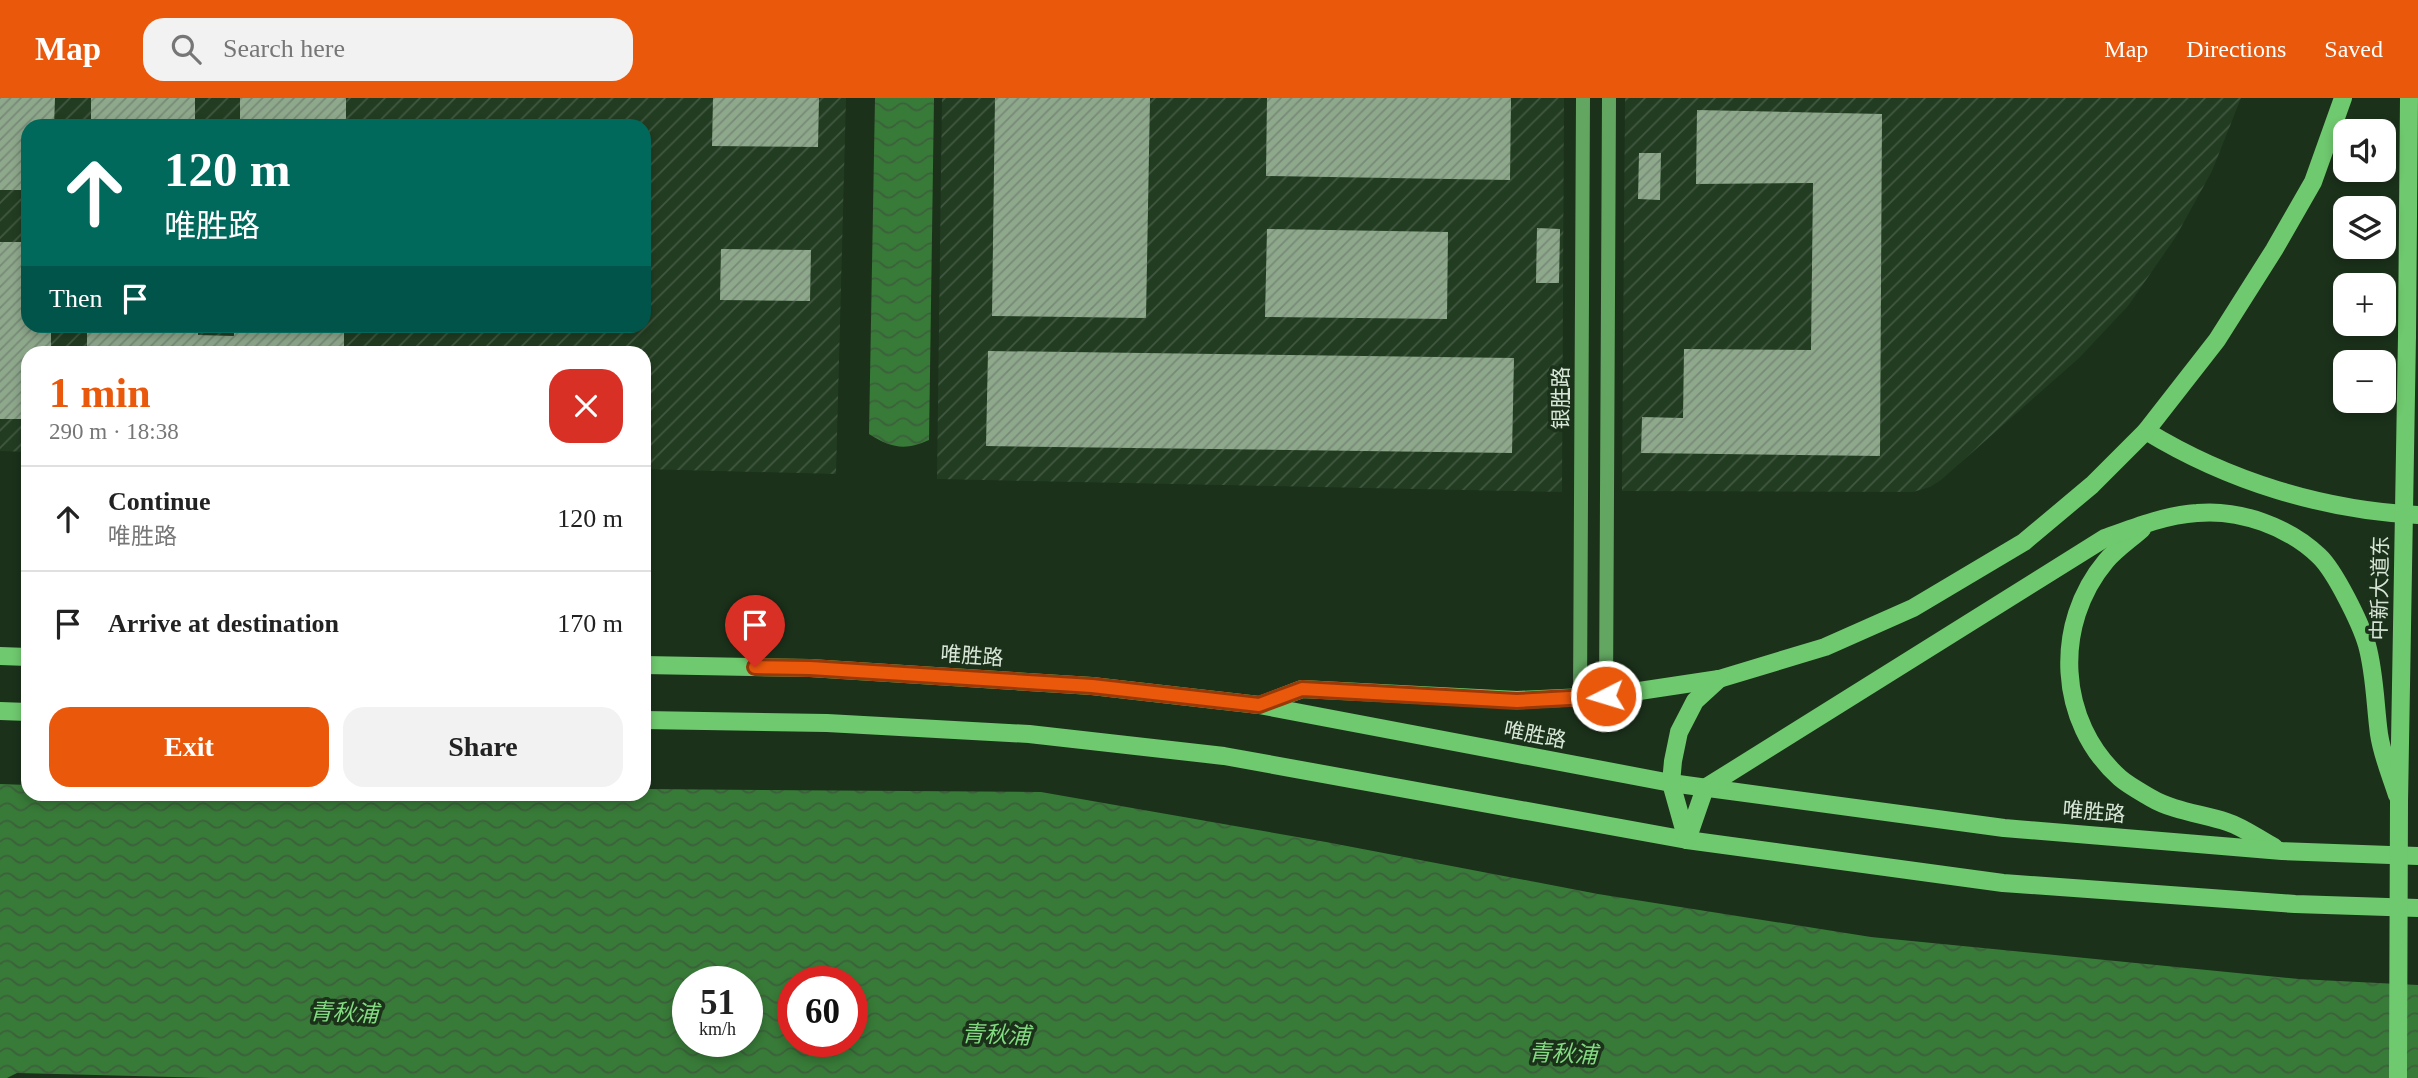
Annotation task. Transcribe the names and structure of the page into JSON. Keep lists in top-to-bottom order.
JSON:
{
  "streets": {
    "main road": ["中新大道东", "唯胜路"],
    "street": ["银胜路"]
  },
  "water": ["青秋浦"],
  "page": {
    "header": "Map",
    "search": "Search here",
    "nav": ["Map", "Directions", "Saved"],
    "map_buttons": ["+", "−"],
    "turn": ["120 m", "唯胜路"],
    "then": "Then",
    "heading": ["1 min", "290 m · 18:38"],
    "list": [
      {
        "name": "Continue",
        "note": "唯胜路",
        "value": "120 m"
      },
      {
        "name": "Arrive at destination",
        "value": "170 m"
      }
    ],
    "buttons": ["Exit", "Share"],
    "speed": "51 km/h",
    "limit": "60"
  }
}
